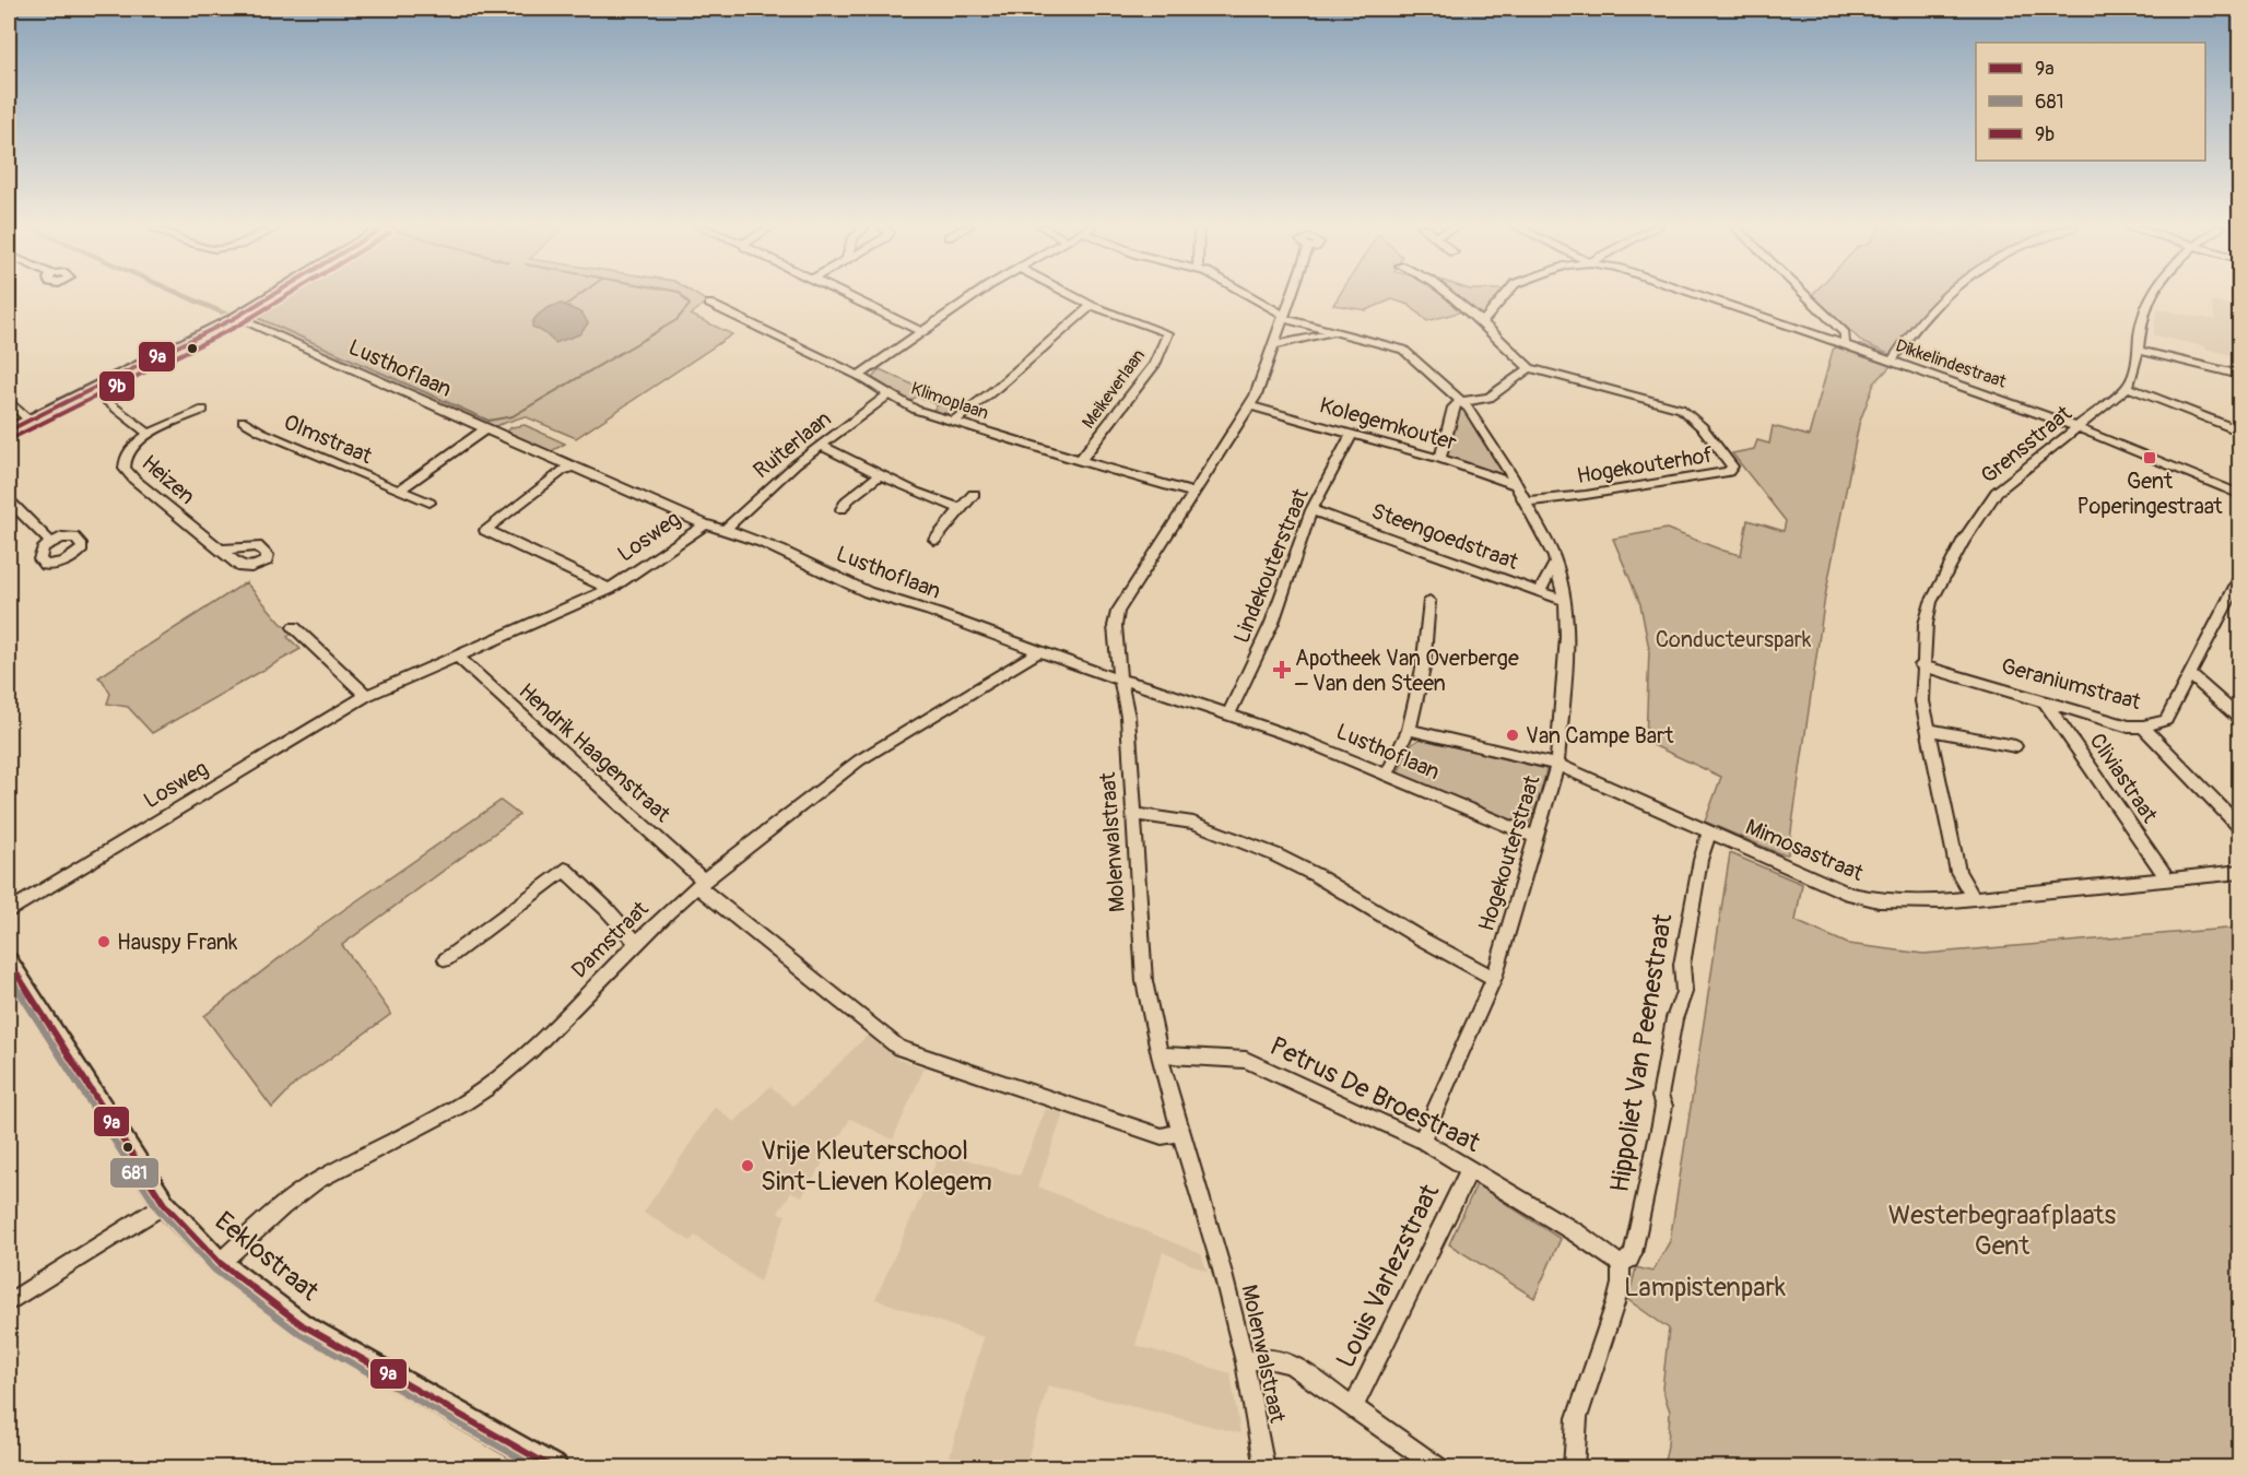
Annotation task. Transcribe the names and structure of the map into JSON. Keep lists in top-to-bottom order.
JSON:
{
  "streets": {
    "street": [
      "Dikkelindestraat",
      "Lusthoflaan",
      "Meikeverlaan",
      "Klimoplaan",
      "Kolegemkouter",
      "Olmstraat",
      "Ruiterlaan",
      "Grensstraat",
      "Hogekouterhof",
      "Heizen",
      "Losweg",
      "Steengoedstraat",
      "Lindekouterstraat",
      "Geraniumstraat",
      "Hendrik Haagenstraat",
      "Cliviastraat",
      "Molenwalstraat",
      "Mimosastraat",
      "Hogekouterstraat",
      "Damstraat",
      "Hippoliet Van Peenestraat",
      "Petrus De Broestraat",
      "Eeklostraat",
      "Louis Varlezstraat"
    ]
  },
  "crossings": [
    ["Dikkelindestraat", "Grensstraat"],
    ["Lusthoflaan", "Ruiterlaan"],
    ["Lusthoflaan", "Losweg"],
    ["Lusthoflaan", "Lindekouterstraat"],
    ["Lusthoflaan", "Molenwalstraat"],
    ["Lusthoflaan", "Hogekouterstraat"],
    ["Lusthoflaan", "Damstraat"],
    ["Meikeverlaan", "Klimoplaan"],
    ["Klimoplaan", "Ruiterlaan"],
    ["Klimoplaan", "Molenwalstraat"],
    ["Kolegemkouter", "Lindekouterstraat"],
    ["Kolegemkouter", "Molenwalstraat"],
    ["Kolegemkouter", "Hogekouterstraat"],
    ["Grensstraat", "Geraniumstraat"],
    ["Grensstraat", "Mimosastraat"],
    ["Hogekouterhof", "Hogekouterstraat"],
    ["Losweg", "Hendrik Haagenstraat"],
    ["Steengoedstraat", "Lindekouterstraat"],
    ["Steengoedstraat", "Hogekouterstraat"],
    ["Geraniumstraat", "Cliviastraat"],
    ["Hendrik Haagenstraat", "Molenwalstraat"],
    ["Hendrik Haagenstraat", "Damstraat"],
    ["Cliviastraat", "Mimosastraat"],
    ["Molenwalstraat", "Hogekouterstraat"],
    ["Molenwalstraat", "Petrus De Broestraat"],
    ["Mimosastraat", "Hogekouterstraat"],
    ["Mimosastraat", "Hippoliet Van Peenestraat"],
    ["Hogekouterstraat", "Petrus De Broestraat"],
    ["Damstraat", "Eeklostraat"],
    ["Hippoliet Van Peenestraat", "Petrus De Broestraat"],
    ["Petrus De Broestraat", "Louis Varlezstraat"]
  ],
  "parks": ["Conducteurspark", "Westerbegraafplaats Gent", "Lampistenpark"],
  "places": {
    "transit": ["Gent Poperingestraat"],
    "health": ["Apotheek Van Overberge – Van den Steen"],
    "other": ["Van Campe Bart", "Hauspy Frank", "Vrije Kleuterschool Sint-Lieven Kolegem"]
  },
  "lines": ["transit line 9a", "transit line 9b", "transit line 681"],
  "legend": ["9a", "681", "9b"]
}
